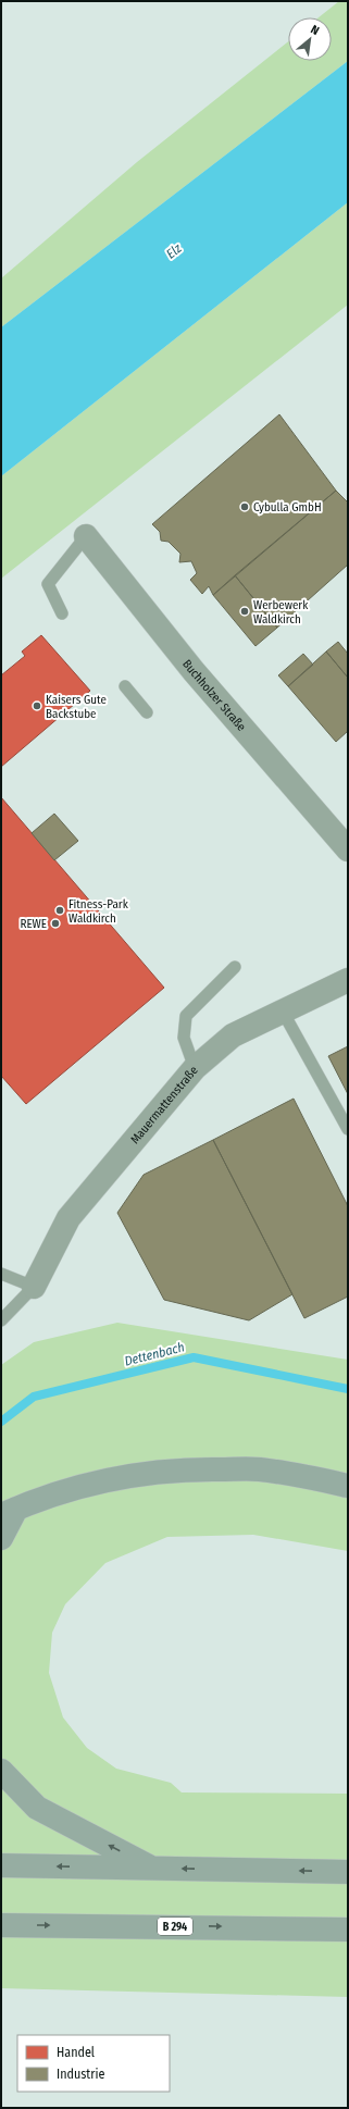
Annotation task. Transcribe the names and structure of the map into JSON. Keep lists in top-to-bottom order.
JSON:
{
  "streets": {
    "highway": ["B 294"],
    "street": ["Buchholzer Straße", "Mauermattenstraße"]
  },
  "water": ["Elz", "Dettenbach"],
  "places": [
    "Cybulla GmbH",
    "Werbewerk Waldkirch",
    "Kaisers Gute Backstube",
    "Fitness-Park Waldkirch",
    "REWE"
  ],
  "legend": ["Handel", "Industrie"],
  "north": "top right"
}
